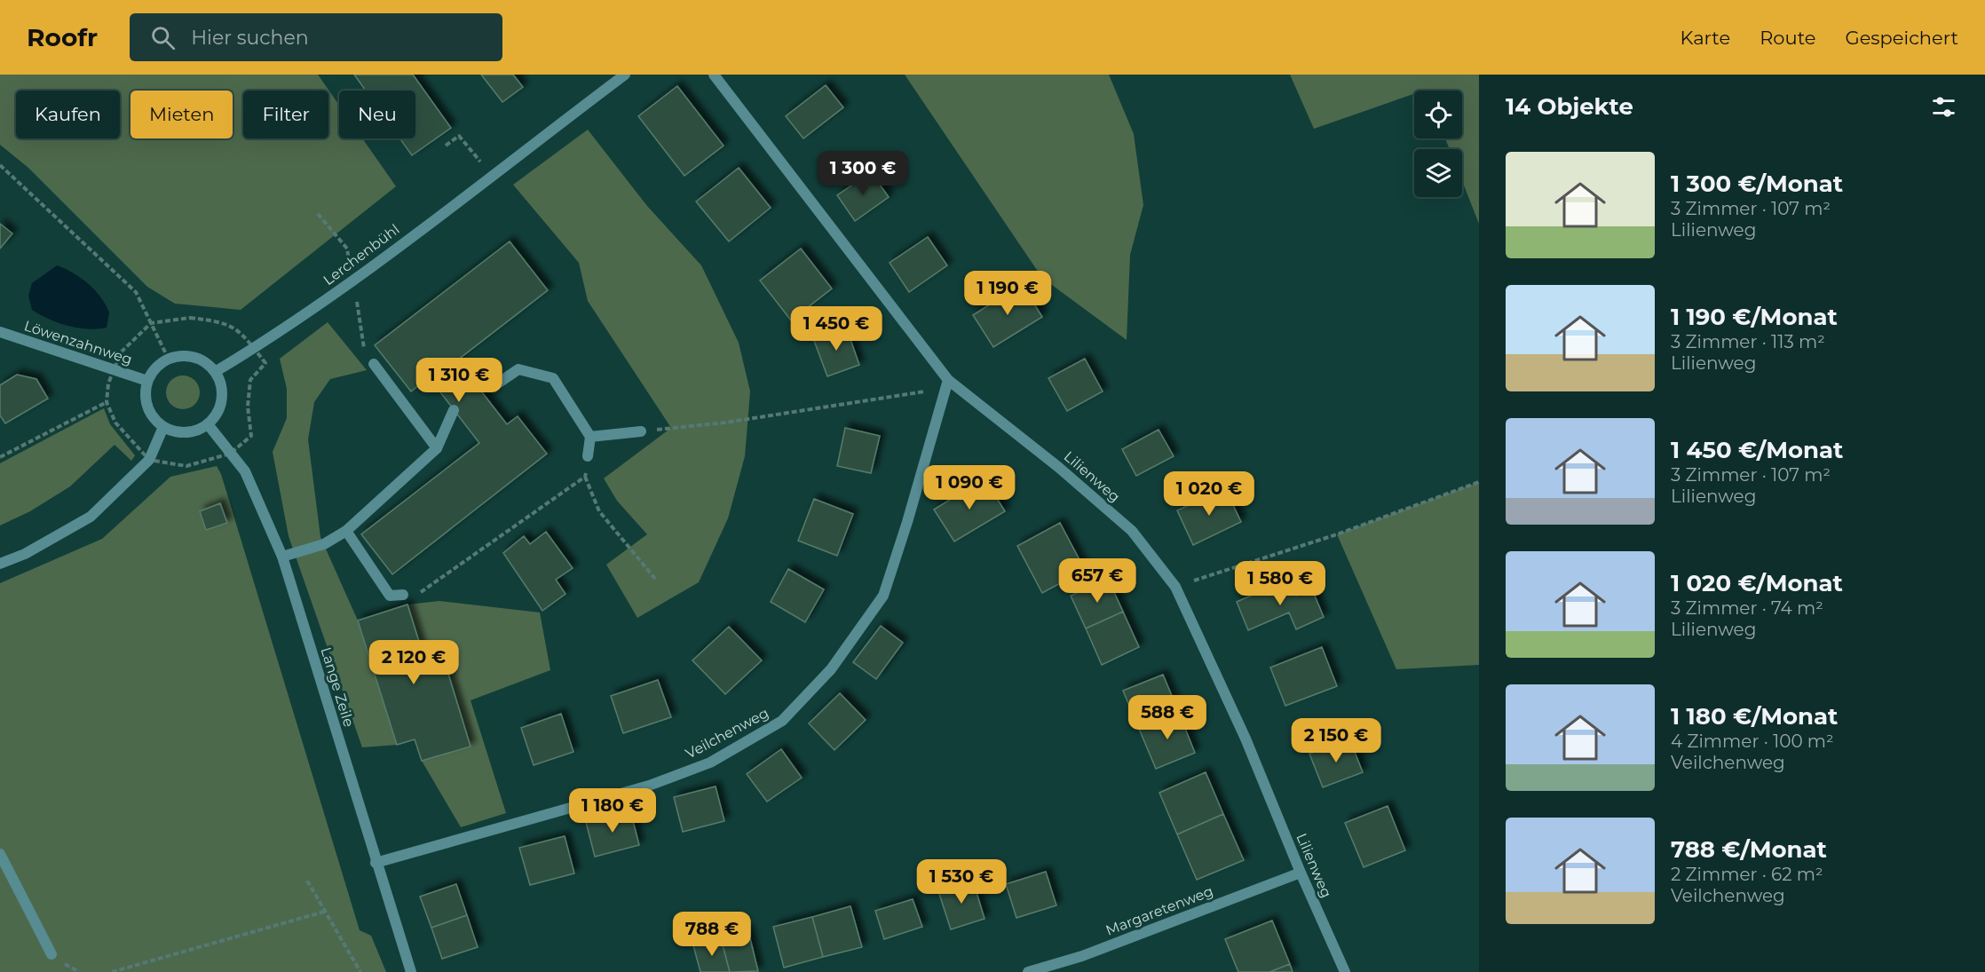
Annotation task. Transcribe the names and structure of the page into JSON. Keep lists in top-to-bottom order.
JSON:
{
  "streets": {
    "street": [
      "Lerchenbühl",
      "Löwenzahnweg",
      "Lilienweg",
      "Lange Zeile",
      "Veilchenweg",
      "Margaretenweg"
    ]
  },
  "crossings": [
    ["Lerchenbühl", "Löwenzahnweg"],
    ["Lerchenbühl", "Lange Zeile"],
    ["Löwenzahnweg", "Lange Zeile"],
    ["Lilienweg", "Veilchenweg"],
    ["Lilienweg", "Margaretenweg"],
    ["Lange Zeile", "Veilchenweg"]
  ],
  "page": {
    "header": "Roofr",
    "search": "Hier suchen",
    "nav": ["Karte", "Route", "Gespeichert"],
    "heading": "14 Objekte",
    "chip": [
      "Kaufen",
      "Mieten",
      "Filter",
      "Neu"
    ],
    "list": [
      {
        "name": "1 300 €/Monat",
        "note": "3 Zimmer · 107 m² · Lilienweg"
      },
      {
        "name": "1 190 €/Monat",
        "note": "3 Zimmer · 113 m² · Lilienweg"
      },
      {
        "name": "1 450 €/Monat",
        "note": "3 Zimmer · 107 m² · Lilienweg"
      },
      {
        "name": "1 020 €/Monat",
        "note": "3 Zimmer · 74 m² · Lilienweg"
      },
      {
        "name": "1 180 €/Monat",
        "note": "4 Zimmer · 100 m² · Veilchenweg"
      },
      {
        "name": "788 €/Monat",
        "note": "2 Zimmer · 62 m² · Veilchenweg"
      }
    ],
    "price": [
      "1 300 €",
      "1 190 €",
      "1 450 €",
      "1 310 €",
      "1 090 €",
      "1 020 €",
      "657 €",
      "1 580 €",
      "2 120 €",
      "588 €",
      "2 150 €",
      "1 180 €",
      "1 530 €",
      "788 €"
    ]
  }
}
